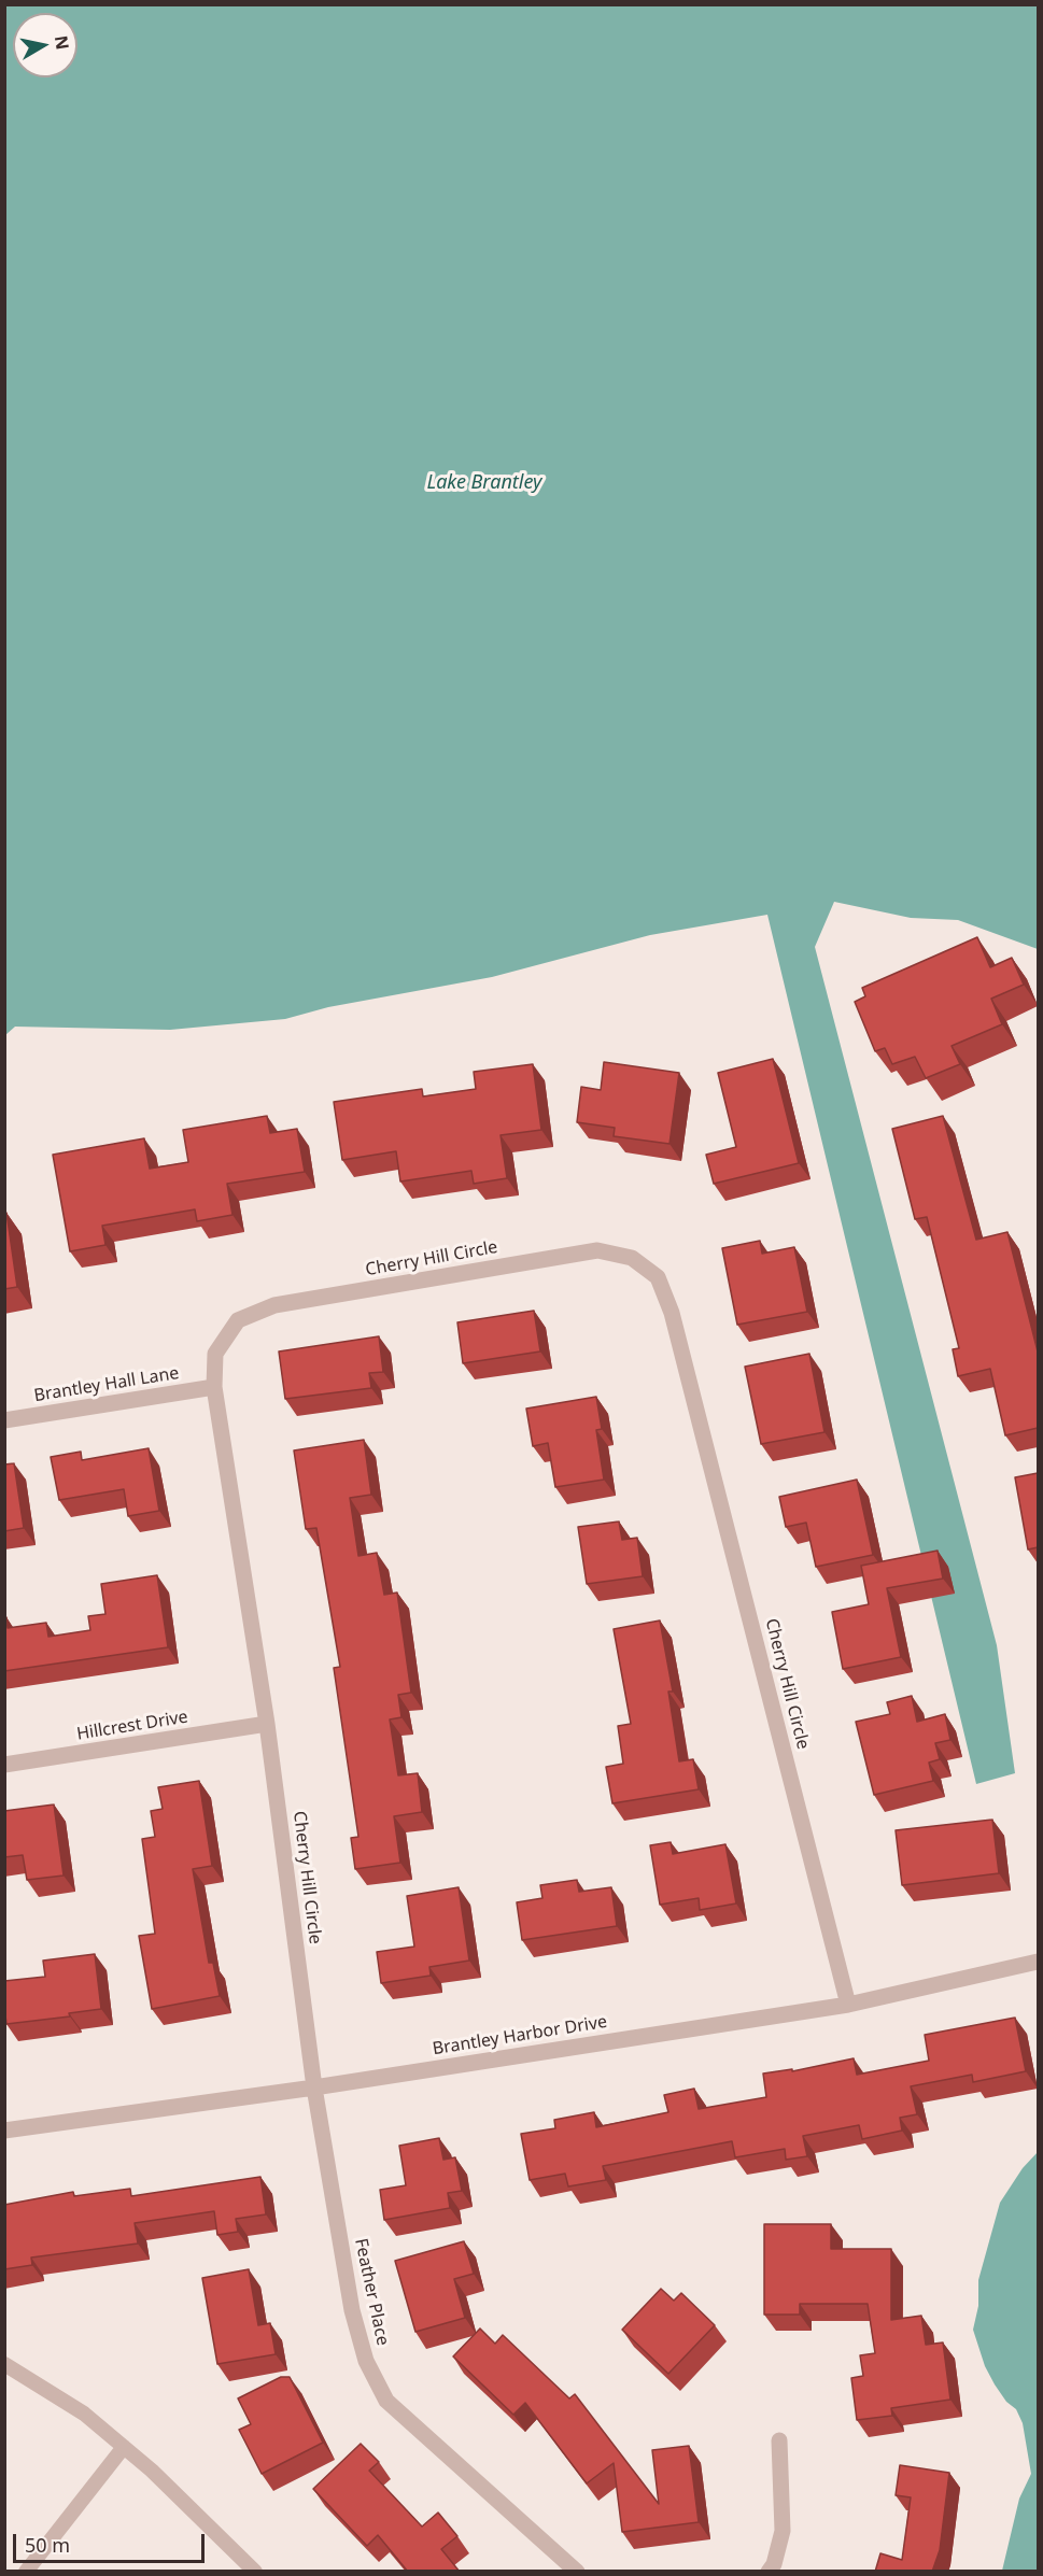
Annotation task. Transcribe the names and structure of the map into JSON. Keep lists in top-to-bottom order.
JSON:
{
  "streets": {
    "street": [
      "Cherry Hill Circle",
      "Brantley Hall Lane",
      "Hillcrest Drive",
      "Brantley Harbor Drive",
      "Feather Place"
    ]
  },
  "crossings": [
    ["Cherry Hill Circle", "Brantley Hall Lane"],
    ["Cherry Hill Circle", "Hillcrest Drive"],
    ["Cherry Hill Circle", "Brantley Harbor Drive"],
    ["Cherry Hill Circle", "Feather Place"],
    ["Brantley Harbor Drive", "Feather Place"]
  ],
  "water": ["Lake Brantley"],
  "scale_bar": "50 m",
  "north": "right"
}
